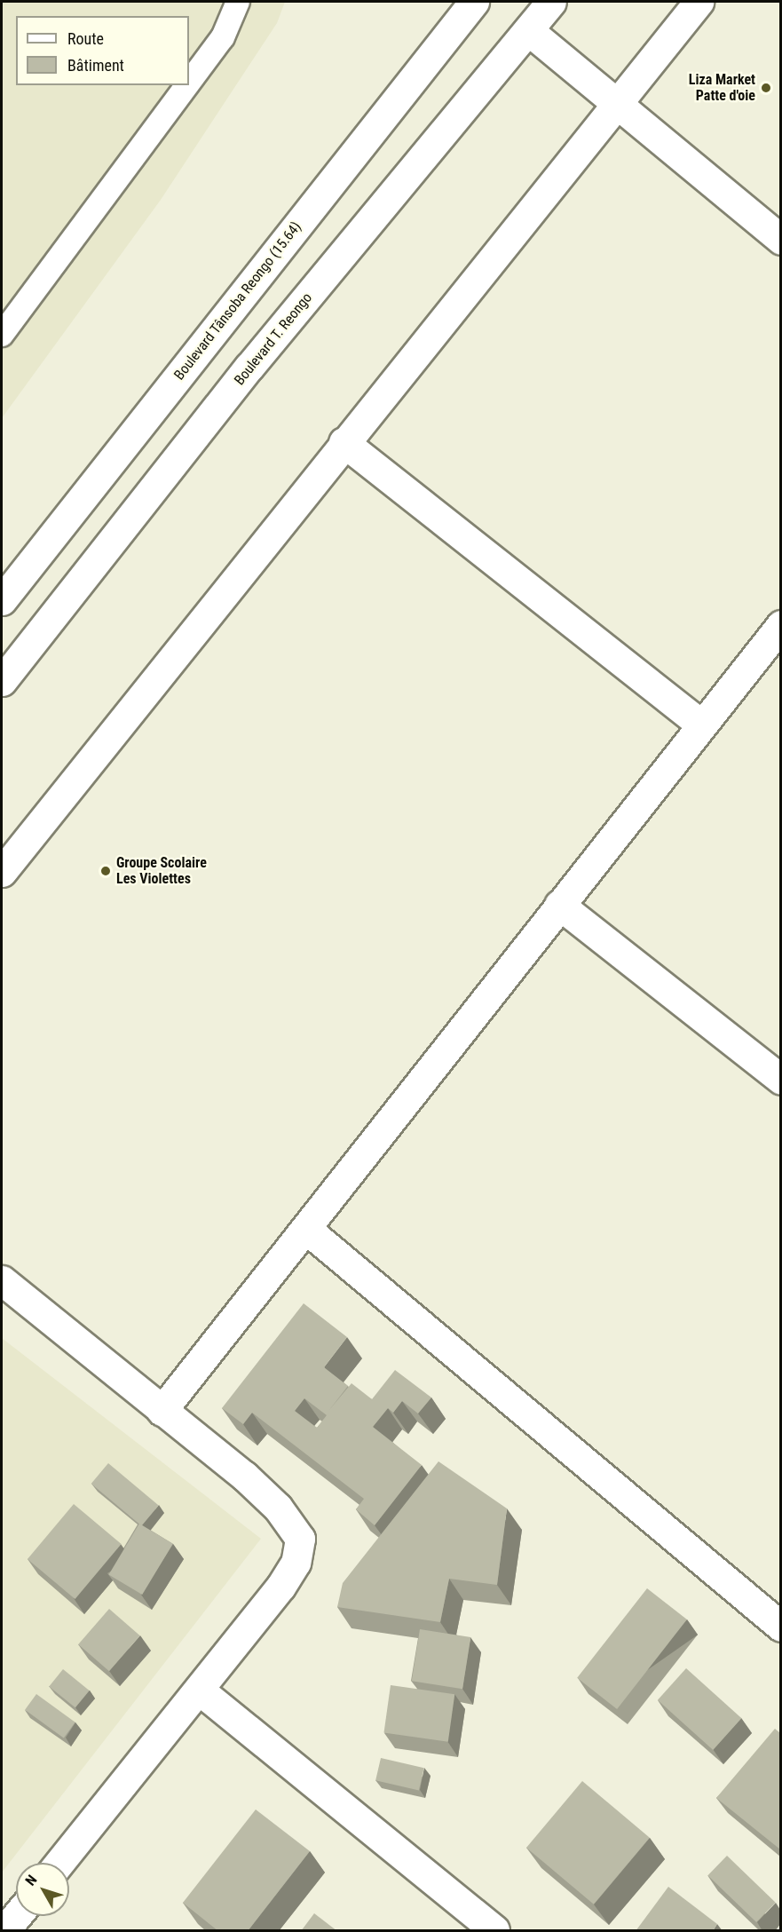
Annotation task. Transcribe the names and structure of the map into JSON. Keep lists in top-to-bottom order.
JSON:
{
  "streets": {
    "main road": ["Boulevard Tânsoba Reongo (15.64)", "Boulevard T. Reongo"]
  },
  "places": ["Liza Market Patte d'oie", "Groupe Scolaire Les Violettes"],
  "legend": ["Route", "Bâtiment"],
  "north": "top left"
}
